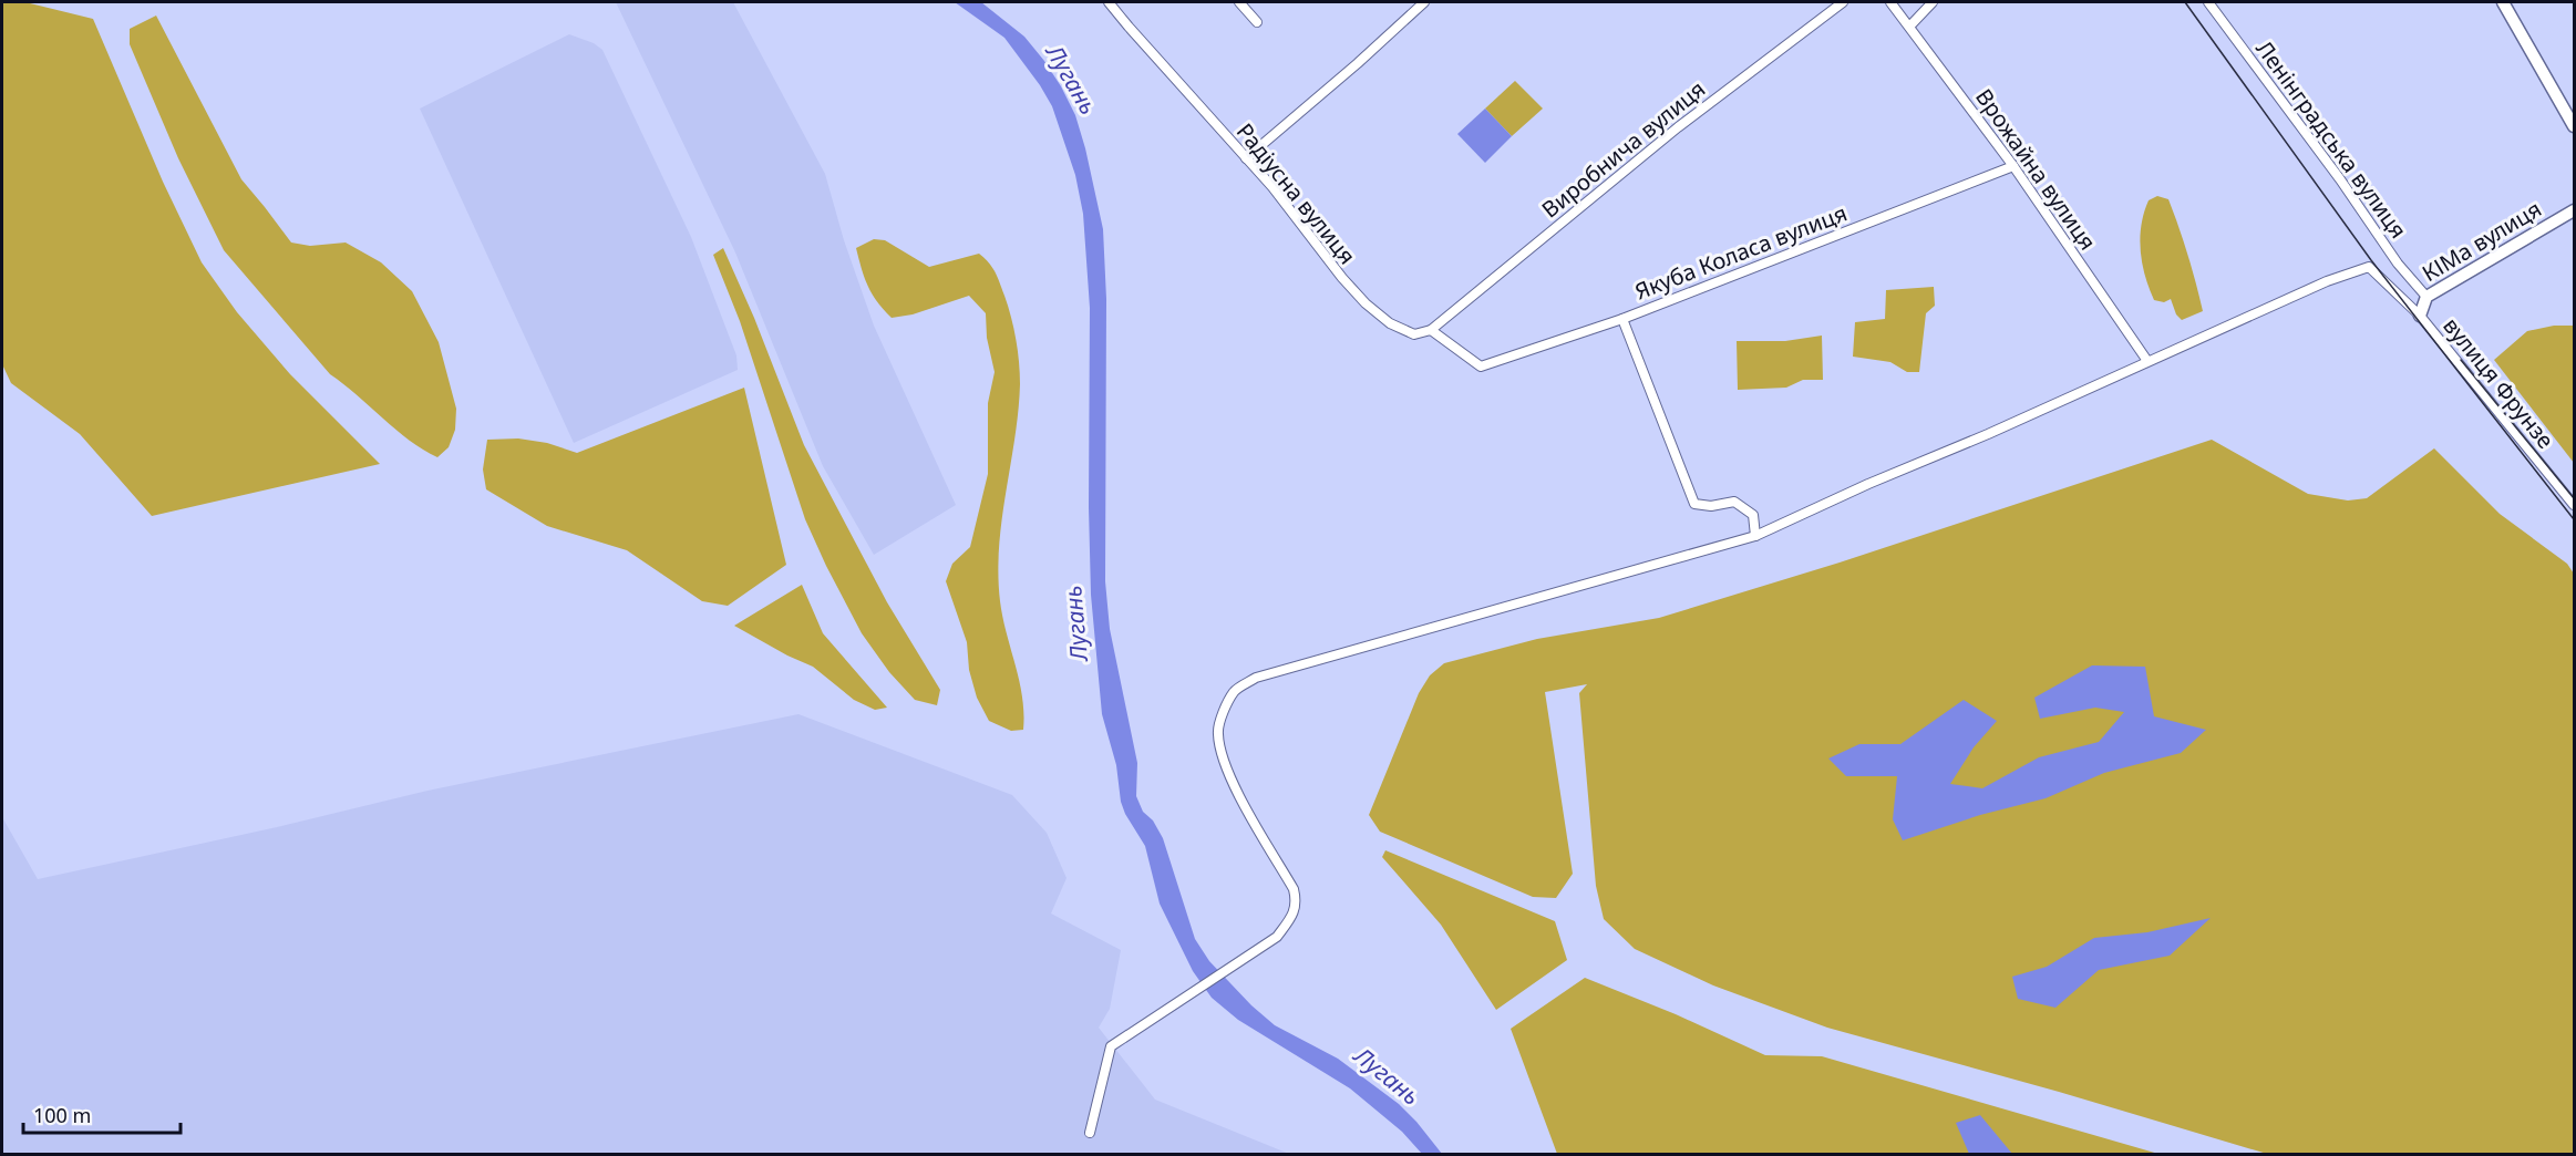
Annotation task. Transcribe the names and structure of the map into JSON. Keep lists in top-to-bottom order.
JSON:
{
  "streets": {
    "street": [
      "Ленінградська вулиця",
      "Виробнича вулиця",
      "Врожайна вулиця",
      "Радіусна вулиця",
      "КІМа вулиця",
      "Якуба Коласа вулиця",
      "вулиця Фрунзе"
    ]
  },
  "crossings": [
    ["Ленінградська вулиця", "КІМа вулиця"],
    ["Виробнича вулиця", "Радіусна вулиця"],
    ["Виробнича вулиця", "Якуба Коласа вулиця"],
    ["Врожайна вулиця", "Якуба Коласа вулиця"],
    ["Врожайна вулиця", "вулиця Фрунзе"],
    ["Радіусна вулиця", "Якуба Коласа вулиця"],
    ["КІМа вулиця", "вулиця Фрунзе"]
  ],
  "water": ["Лугань"],
  "scale_bar": "100 m"
}
